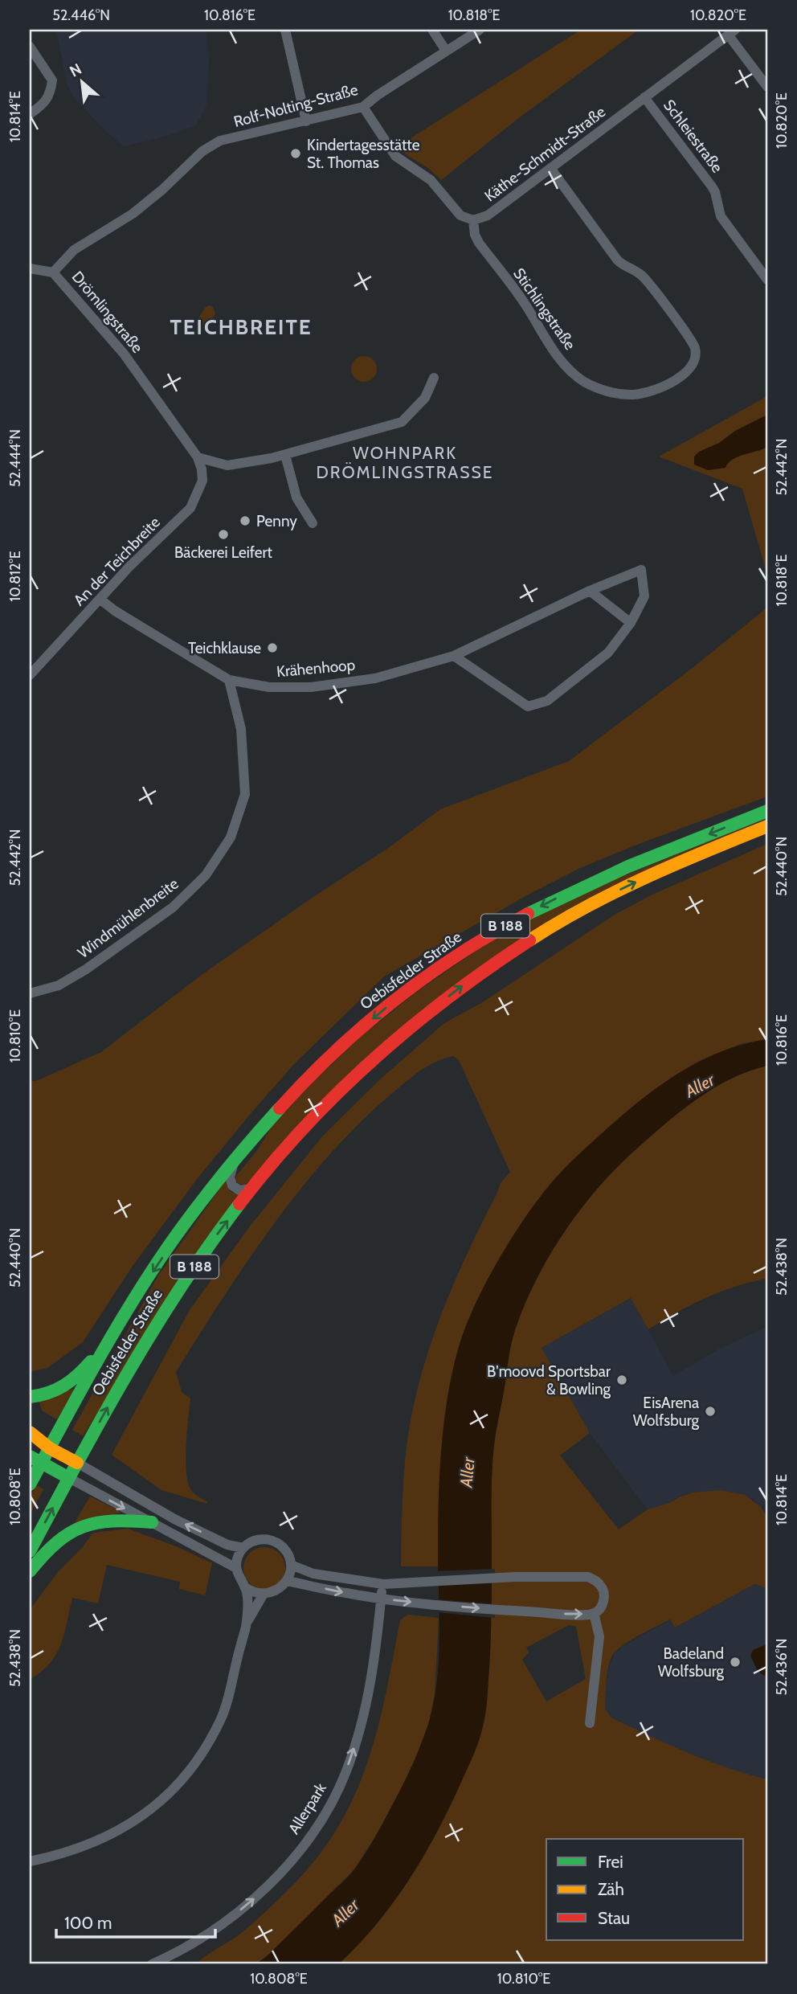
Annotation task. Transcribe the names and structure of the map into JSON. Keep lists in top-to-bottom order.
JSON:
{
  "streets": {
    "main road": ["B 188", "Oebisfelder Straße"],
    "street": [
      "Rolf-Nolting-Straße",
      "Schleiestraße",
      "Käthe-Schmidt-Straße",
      "Stichlingstraße",
      "Drömlingstraße",
      "An der Teichbreite",
      "Krähenhoop",
      "Windmühlenbreite",
      "Allerpark"
    ]
  },
  "crossings": [
    ["Rolf-Nolting-Straße", "Drömlingstraße"],
    ["Schleiestraße", "Käthe-Schmidt-Straße"],
    ["Käthe-Schmidt-Straße", "Stichlingstraße"],
    ["Drömlingstraße", "An der Teichbreite"],
    ["An der Teichbreite", "Krähenhoop"],
    ["Krähenhoop", "Windmühlenbreite"],
    ["B 188", "Oebisfelder Straße"]
  ],
  "one_way": ["Allerpark"],
  "districts": ["TEICHBREITE", "WOHNPARK DRÖMLINGSTRASSE"],
  "water": ["Aller"],
  "places": [
    "Kindertagesstätte St. Thomas",
    "Penny",
    "Bäckerei Leifert",
    "Teichklause",
    "B'moovd Sportsbar & Bowling",
    "EisArena Wolfsburg",
    "Badeland Wolfsburg"
  ],
  "legend": ["Frei", "Zäh", "Stau"],
  "scale_bar": "100 m",
  "north": "top left",
  "coordinates": [
    "52.446°N",
    "10.816°E",
    "10.818°E",
    "10.820°E",
    "10.814°E",
    "52.444°N",
    "52.442°N",
    "10.812°E",
    "52.440°N",
    "10.810°E",
    "52.438°N",
    "10.808°E",
    "52.436°N"
  ]
}
